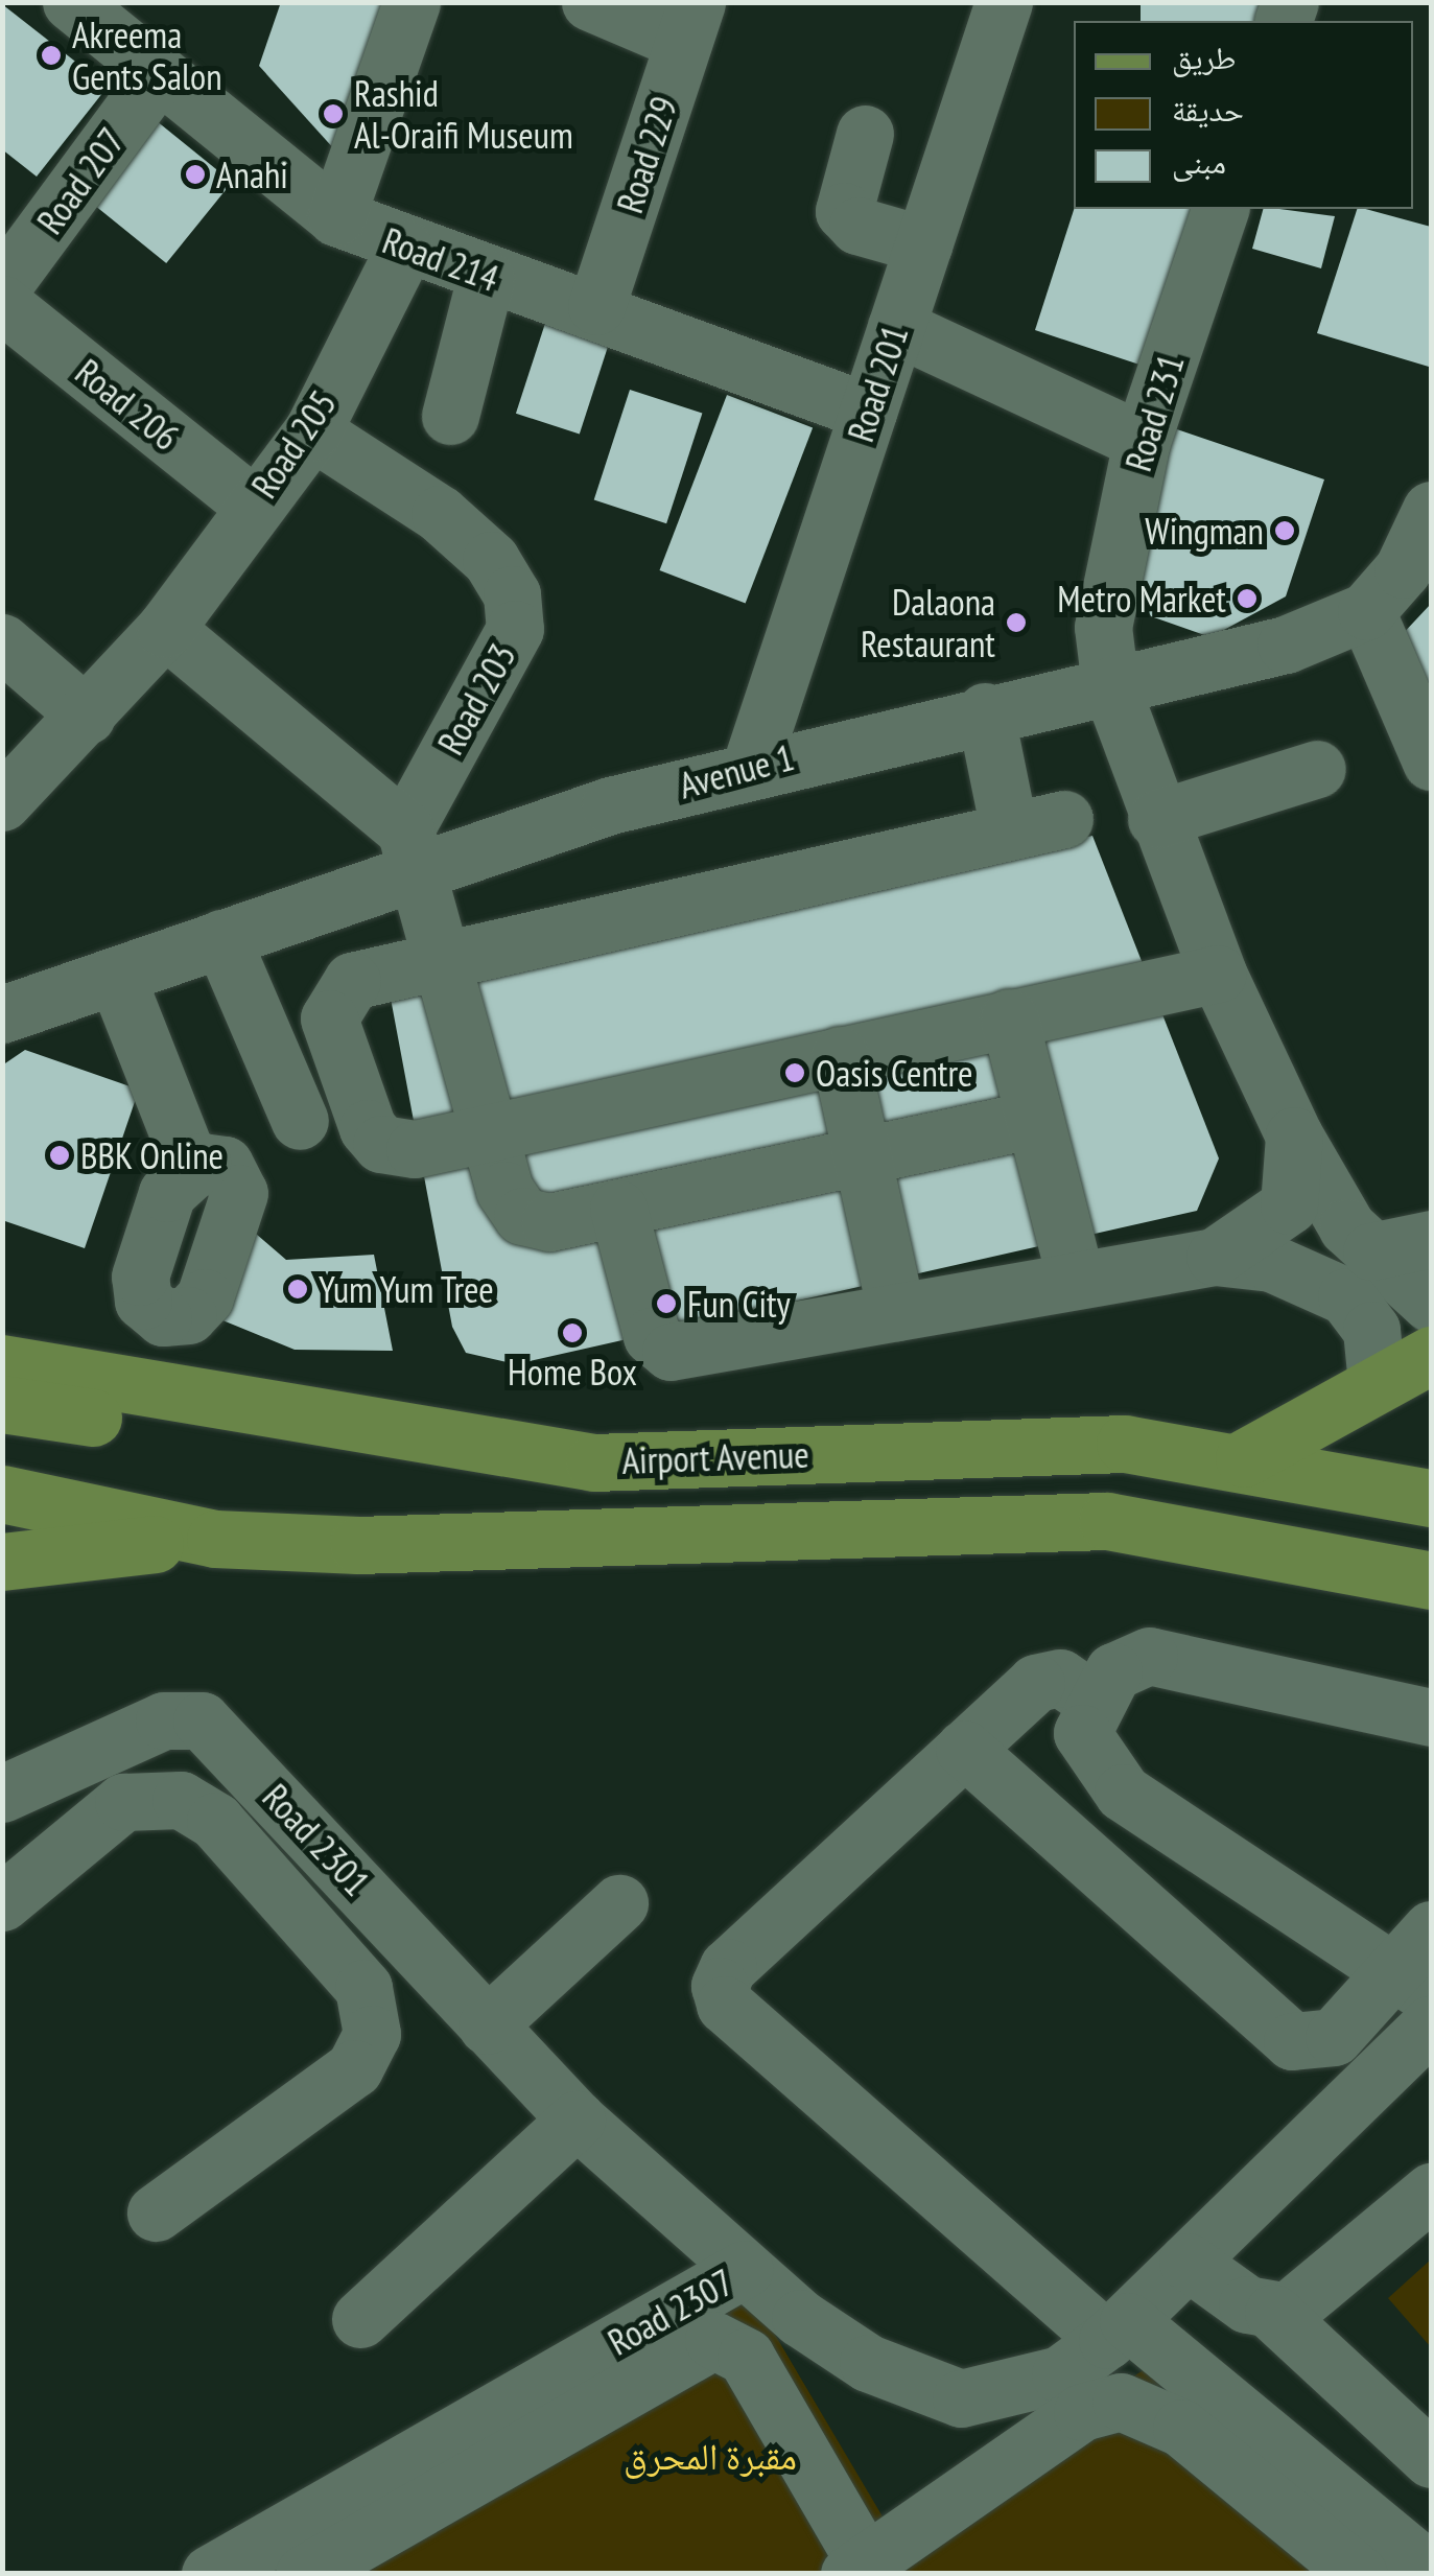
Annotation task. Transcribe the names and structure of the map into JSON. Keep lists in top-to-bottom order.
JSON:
{
  "streets": {
    "main road": ["Airport Avenue"],
    "street": [
      "Road 229",
      "Road 207",
      "Road 214",
      "Road 201",
      "Road 206",
      "Road 231",
      "Road 205",
      "Road 203",
      "Avenue 1",
      "Road 2301",
      "Road 2307"
    ]
  },
  "crossings": [
    ["Road 229", "Road 214"],
    ["Road 207", "Road 214"],
    ["Road 214", "Road 201"],
    ["Road 214", "Road 205"],
    ["Road 201", "Avenue 1"],
    ["Road 206", "Road 205"],
    ["Road 231", "Avenue 1"],
    ["Road 205", "Road 203"],
    ["Road 203", "Avenue 1"],
    ["Road 2301", "Road 2307"]
  ],
  "parks": ["مقبرة المحرق"],
  "places": [
    "Akreema Gents Salon",
    "Rashid Al-Oraifi Museum",
    "Anahi",
    "Wingman",
    "Metro Market",
    "Dalaona Restaurant",
    "Oasis Centre",
    "BBK Online",
    "Yum Yum Tree",
    "Fun City",
    "Home Box"
  ],
  "legend": ["طريق", "حديقة", "مبنى"]
}
